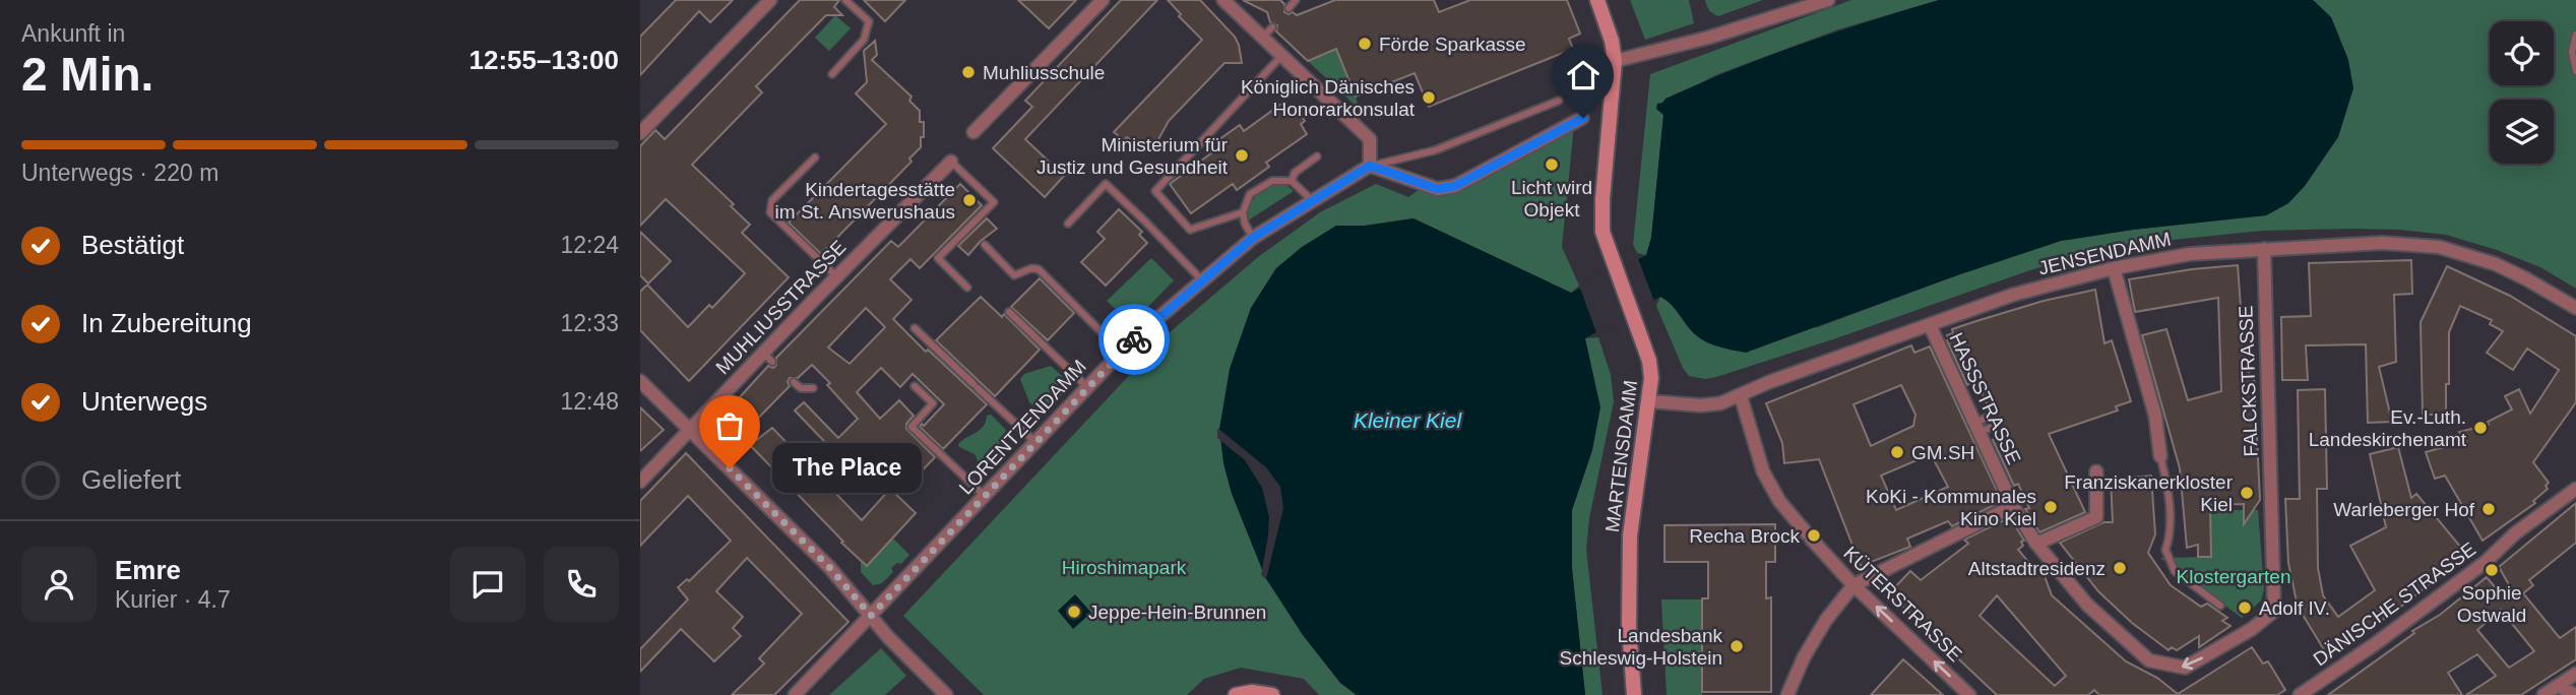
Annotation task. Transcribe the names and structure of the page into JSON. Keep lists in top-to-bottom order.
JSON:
{
  "streets": {
    "street": [
      "JENSENDAMM",
      "MUHLIUSSTRASSE",
      "FALCKSTRASSE",
      "HASSSTRASSE",
      "LORENTZENDAMM",
      "MARTENSDAMM",
      "KÜTERSTRASSE",
      "DÄNISCHE STRASSE"
    ]
  },
  "crossings": [
    ["JENSENDAMM", "FALCKSTRASSE"],
    ["JENSENDAMM", "HASSSTRASSE"],
    ["JENSENDAMM", "MARTENSDAMM"],
    ["JENSENDAMM", "KÜTERSTRASSE"],
    ["FALCKSTRASSE", "HASSSTRASSE"]
  ],
  "one_way": ["HASSSTRASSE", "KÜTERSTRASSE"],
  "water": ["Kleiner Kiel"],
  "parks": ["Hiroshimapark", "Klostergarten"],
  "places": [
    "Förde Sparkasse",
    "Muhliusschule",
    "Königlich Dänisches Honorarkonsulat",
    "Ministerium für Justiz und Gesundheit",
    "Licht wird Objekt",
    "Kindertagesstätte im St. Answerushaus",
    "Ev.-Luth. Landeskirchenamt",
    "GM.SH",
    "The Place",
    "Franziskanerkloster Kiel",
    "KoKi - Kommunales Kino Kiel",
    "Warleberger Hof",
    "Recha Brock",
    "Altstadtresidenz",
    "Sophie Ostwald",
    "Adolf IV.",
    "Jeppe-Hein-Brunnen",
    "Landesbank Schleswig-Holstein"
  ],
  "page": {
    "heading": ["2 Min.", "Ankunft in", "12:55–13:00"],
    "panel": ["Emre", "Kurier · 4.7"],
    "bar": "Unterwegs · 220 m",
    "list": [
      ["Bestätigt", "12:24"],
      ["In Zubereitung", "12:33"],
      ["Unterwegs", "12:48"],
      "Geliefert"
    ],
    "bubble": "The Place"
  }
}
